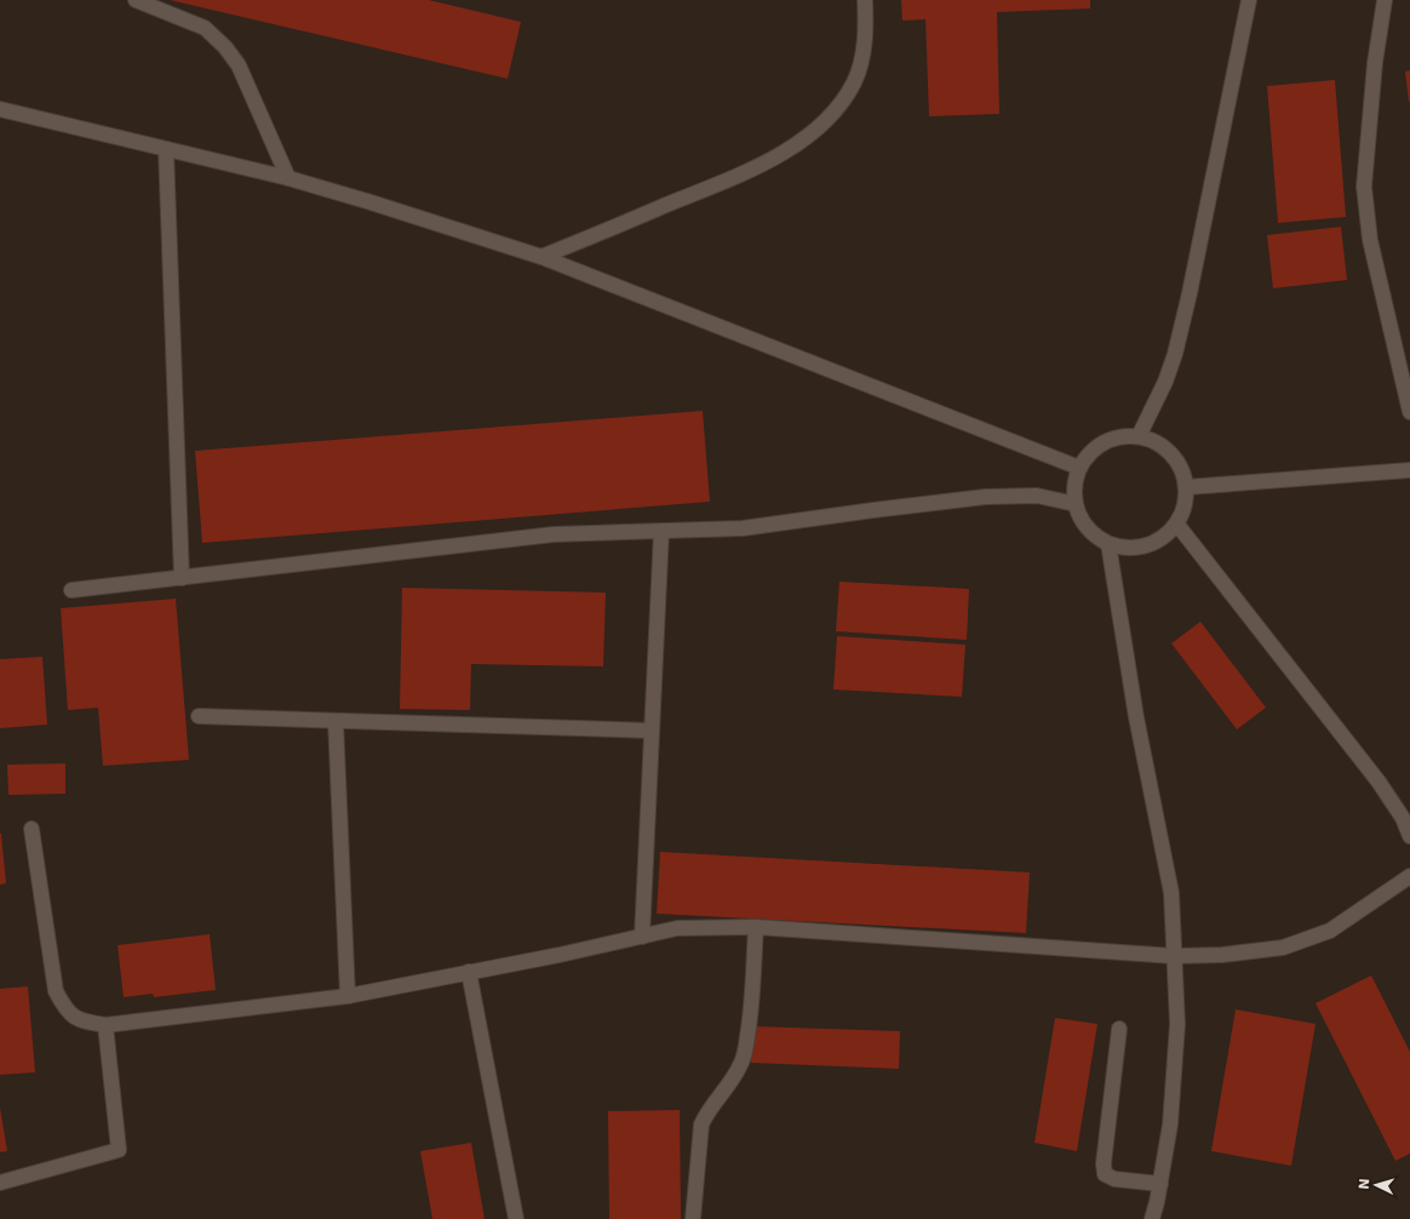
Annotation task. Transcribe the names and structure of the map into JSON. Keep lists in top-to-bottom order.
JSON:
{
  "north": "left"
}
